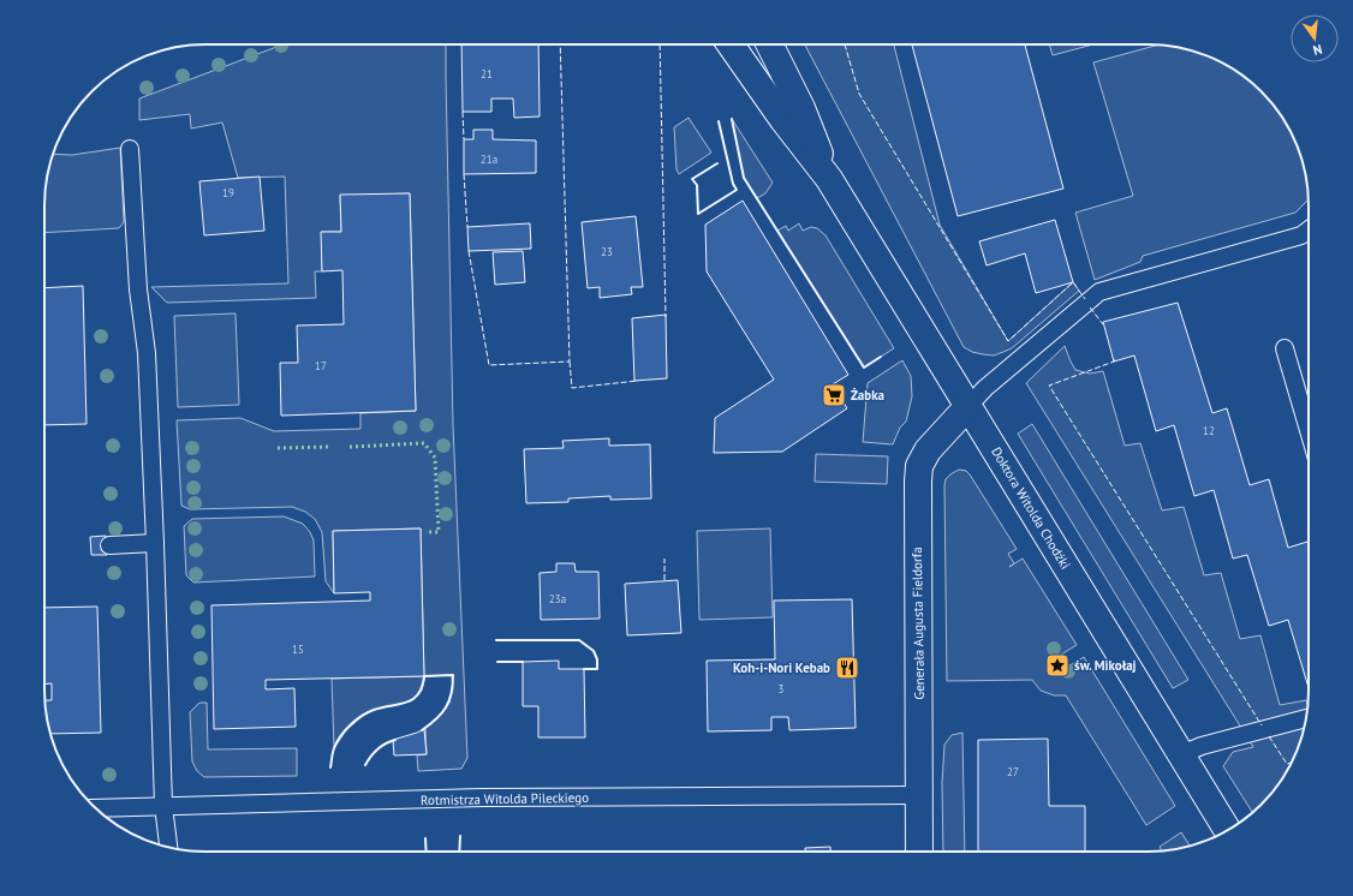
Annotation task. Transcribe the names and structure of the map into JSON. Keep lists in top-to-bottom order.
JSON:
{
  "streets": {
    "street": ["Doktora Witolda Chodźki", "Generała Augusta Fieldorfa"],
    "lane": ["Rotmistrza Witolda Pileckiego"]
  },
  "crossings": [
    ["Doktora Witolda Chodźki", "Generała Augusta Fieldorfa"],
    ["Generała Augusta Fieldorfa", "Rotmistrza Witolda Pileckiego"]
  ],
  "places": {
    "supermarket": ["Żabka"],
    "place": ["św. Mikołaj"],
    "restaurant": ["Koh-i-Nori Kebab"]
  },
  "house_numbers": [
    "21",
    "21a",
    "19",
    "23",
    "17",
    "12",
    "23a",
    "15",
    "3",
    "27"
  ],
  "north": "bottom"
}
